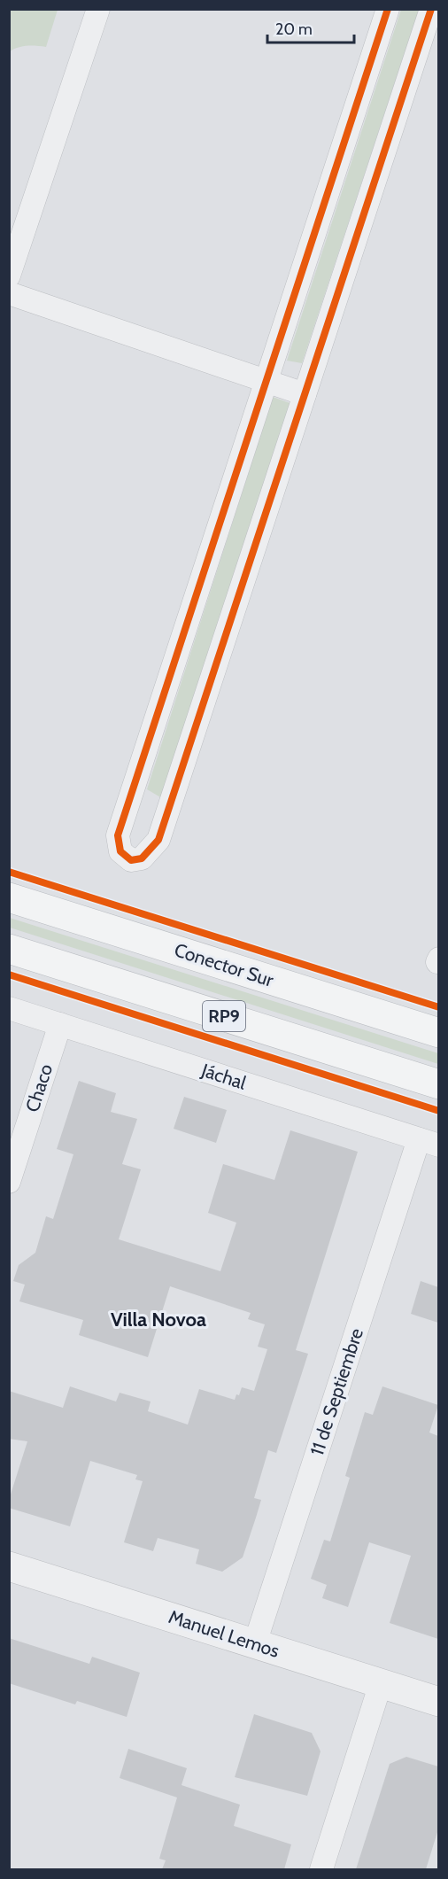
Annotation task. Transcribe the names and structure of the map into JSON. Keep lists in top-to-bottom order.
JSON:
{
  "streets": {
    "main road": ["Conector Sur", "RP9"],
    "street": [
      "Jáchal",
      "Chaco",
      "11 de Septiembre",
      "Manuel Lemos"
    ]
  },
  "crossings": [
    ["Jáchal", "Chaco"],
    ["Jáchal", "11 de Septiembre"],
    ["11 de Septiembre", "Manuel Lemos"]
  ],
  "districts": ["Villa Novoa"],
  "scale_bar": "20 m"
}
